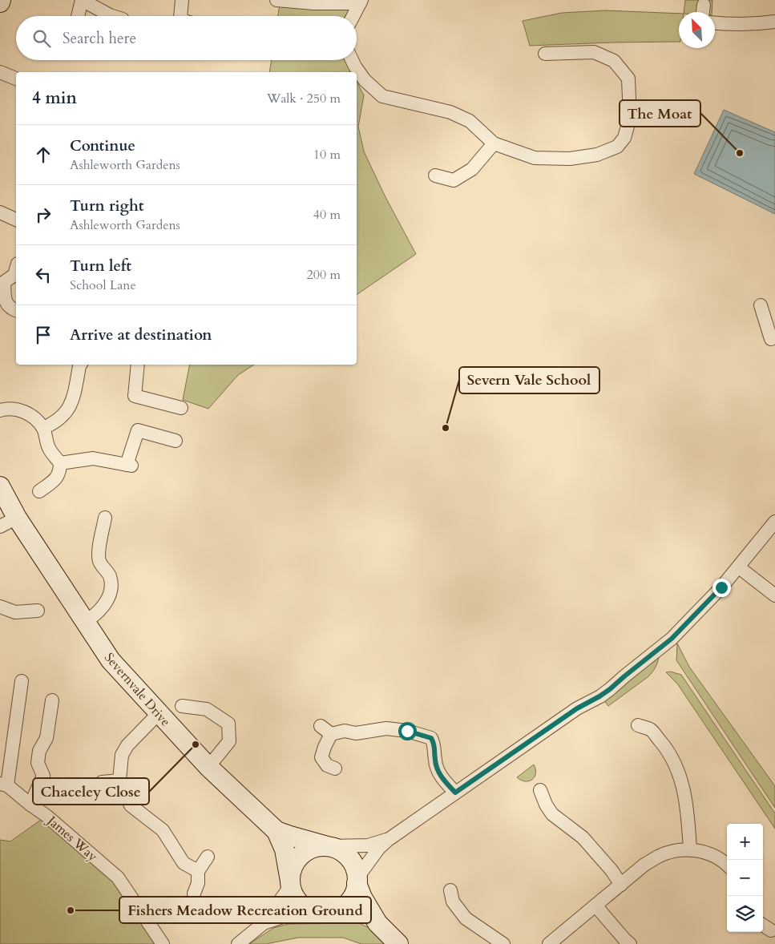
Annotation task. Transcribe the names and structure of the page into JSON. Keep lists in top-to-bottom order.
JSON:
{
  "streets": {
    "street": ["Severnvale Drive", "James Way"]
  },
  "places": [
    "The Moat",
    "Severn Vale School",
    "Chaceley Close",
    "Fishers Meadow Recreation Ground"
  ],
  "north": "top left",
  "page": {
    "search": "Search here",
    "heading": ["4 min", "Walk · 250 m"],
    "list": [
      ["Continue", "Ashleworth Gardens", "10 m"],
      ["Turn right", "Ashleworth Gardens", "40 m"],
      ["Turn left", "School Lane", "200 m"],
      "Arrive at destination"
    ],
    "map_buttons": ["+", "−"]
  }
}
